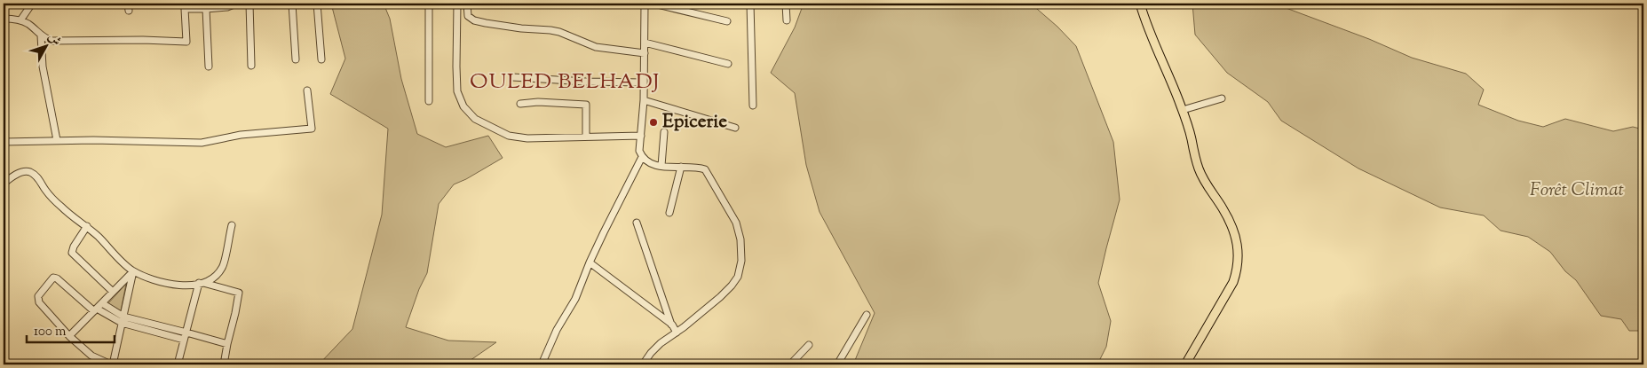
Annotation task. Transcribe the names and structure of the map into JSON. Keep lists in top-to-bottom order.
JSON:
{
  "districts": ["OULED BELHADJ"],
  "parks": ["Forêt Climat"],
  "places": ["Epicerie"],
  "scale_bar": "100 m",
  "north": "top right"
}
